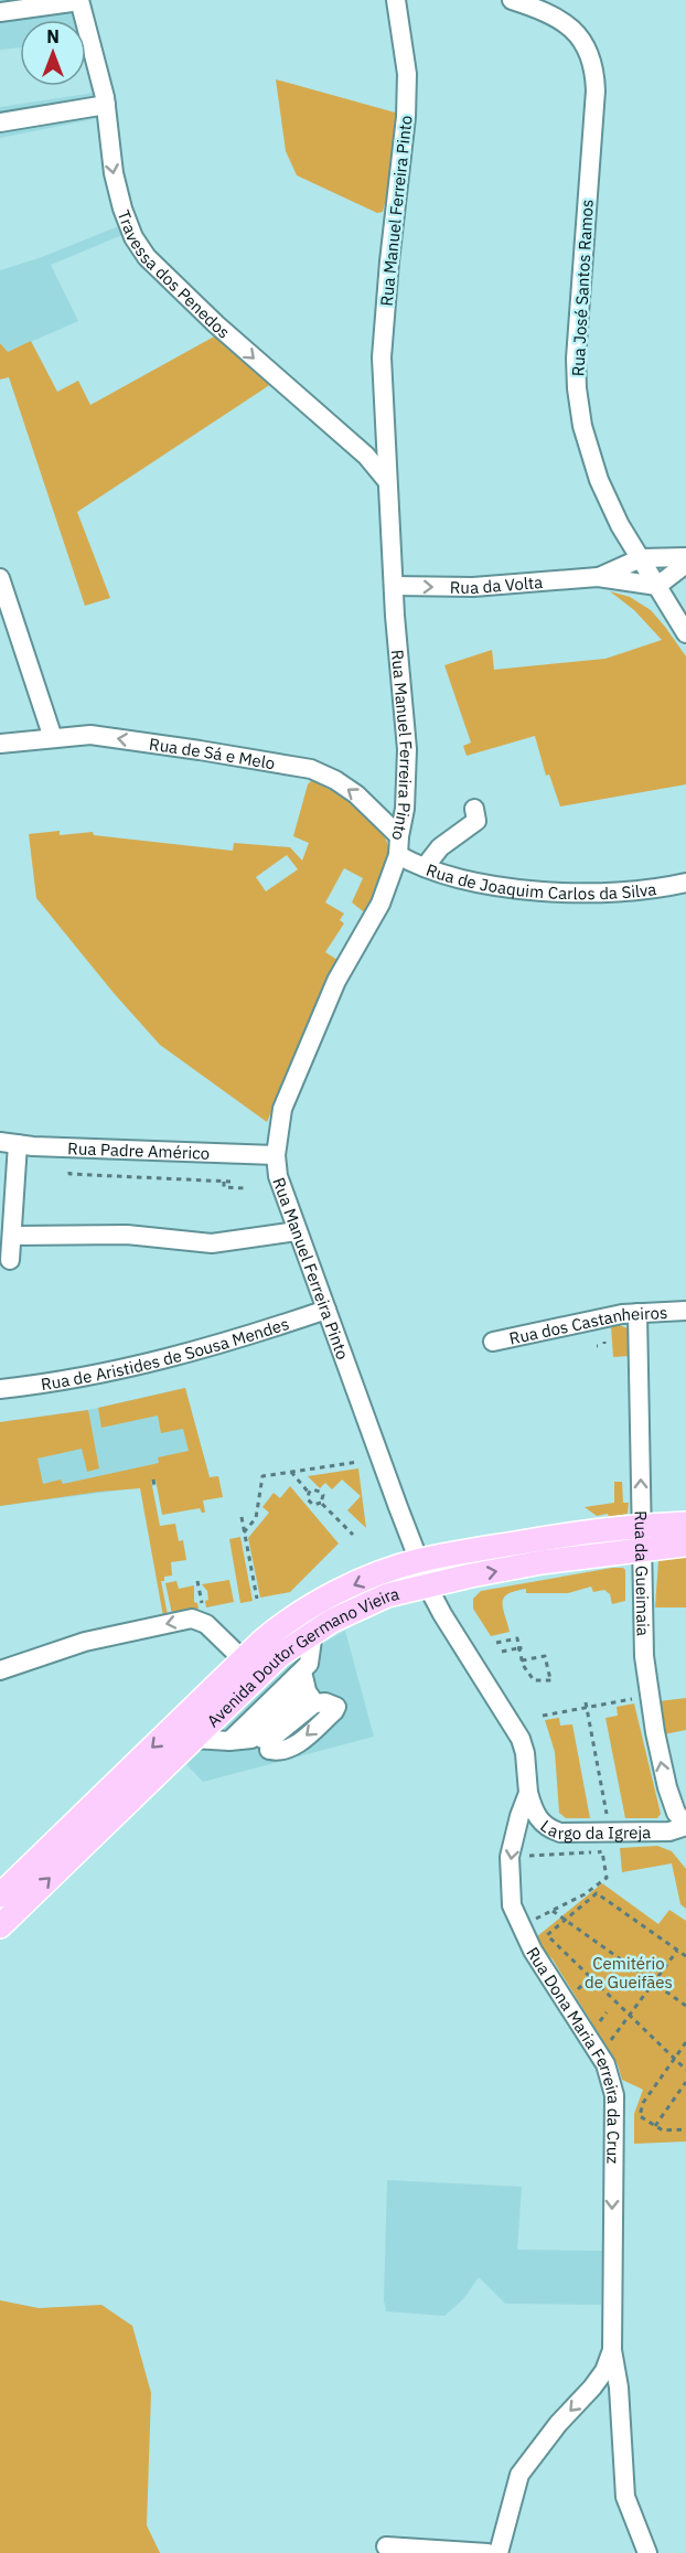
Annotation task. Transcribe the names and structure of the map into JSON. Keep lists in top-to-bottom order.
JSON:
{
  "streets": {
    "main road": ["Avenida Doutor Germano Vieira"],
    "street": [
      "Rua Manuel Ferreira Pinto",
      "Travessa dos Penedos",
      "Rua José Santos Ramos",
      "Rua da Volta",
      "Rua de Sá e Melo",
      "Rua de Joaquim Carlos da Silva",
      "Rua Padre Américo",
      "Rua dos Castanheiros",
      "Rua de Aristides de Sousa Mendes",
      "Rua da Gueimaia",
      "Largo da Igreja",
      "Rua Dona Maria Ferreira da Cruz"
    ]
  },
  "crossings": [
    ["Rua Manuel Ferreira Pinto", "Travessa dos Penedos"],
    ["Rua Manuel Ferreira Pinto", "Rua da Volta"],
    ["Rua Manuel Ferreira Pinto", "Rua de Sá e Melo"],
    ["Rua Manuel Ferreira Pinto", "Rua de Joaquim Carlos da Silva"],
    ["Rua Manuel Ferreira Pinto", "Rua Padre Américo"],
    ["Rua Manuel Ferreira Pinto", "Rua de Aristides de Sousa Mendes"],
    ["Rua Manuel Ferreira Pinto", "Avenida Doutor Germano Vieira"],
    ["Rua Manuel Ferreira Pinto", "Rua Dona Maria Ferreira da Cruz"],
    ["Rua José Santos Ramos", "Rua da Volta"],
    ["Rua dos Castanheiros", "Rua da Gueimaia"],
    ["Rua da Gueimaia", "Avenida Doutor Germano Vieira"],
    ["Rua da Gueimaia", "Largo da Igreja"],
    ["Avenida Doutor Germano Vieira", "Rua Dona Maria Ferreira da Cruz"],
    ["Largo da Igreja", "Rua Dona Maria Ferreira da Cruz"]
  ],
  "one_way": [
    "Travessa dos Penedos",
    "Rua da Volta",
    "Rua de Sá e Melo",
    "Rua da Gueimaia",
    "Rua Dona Maria Ferreira da Cruz"
  ],
  "parks": ["Cemitério de Gueifães"],
  "north": "top"
}
